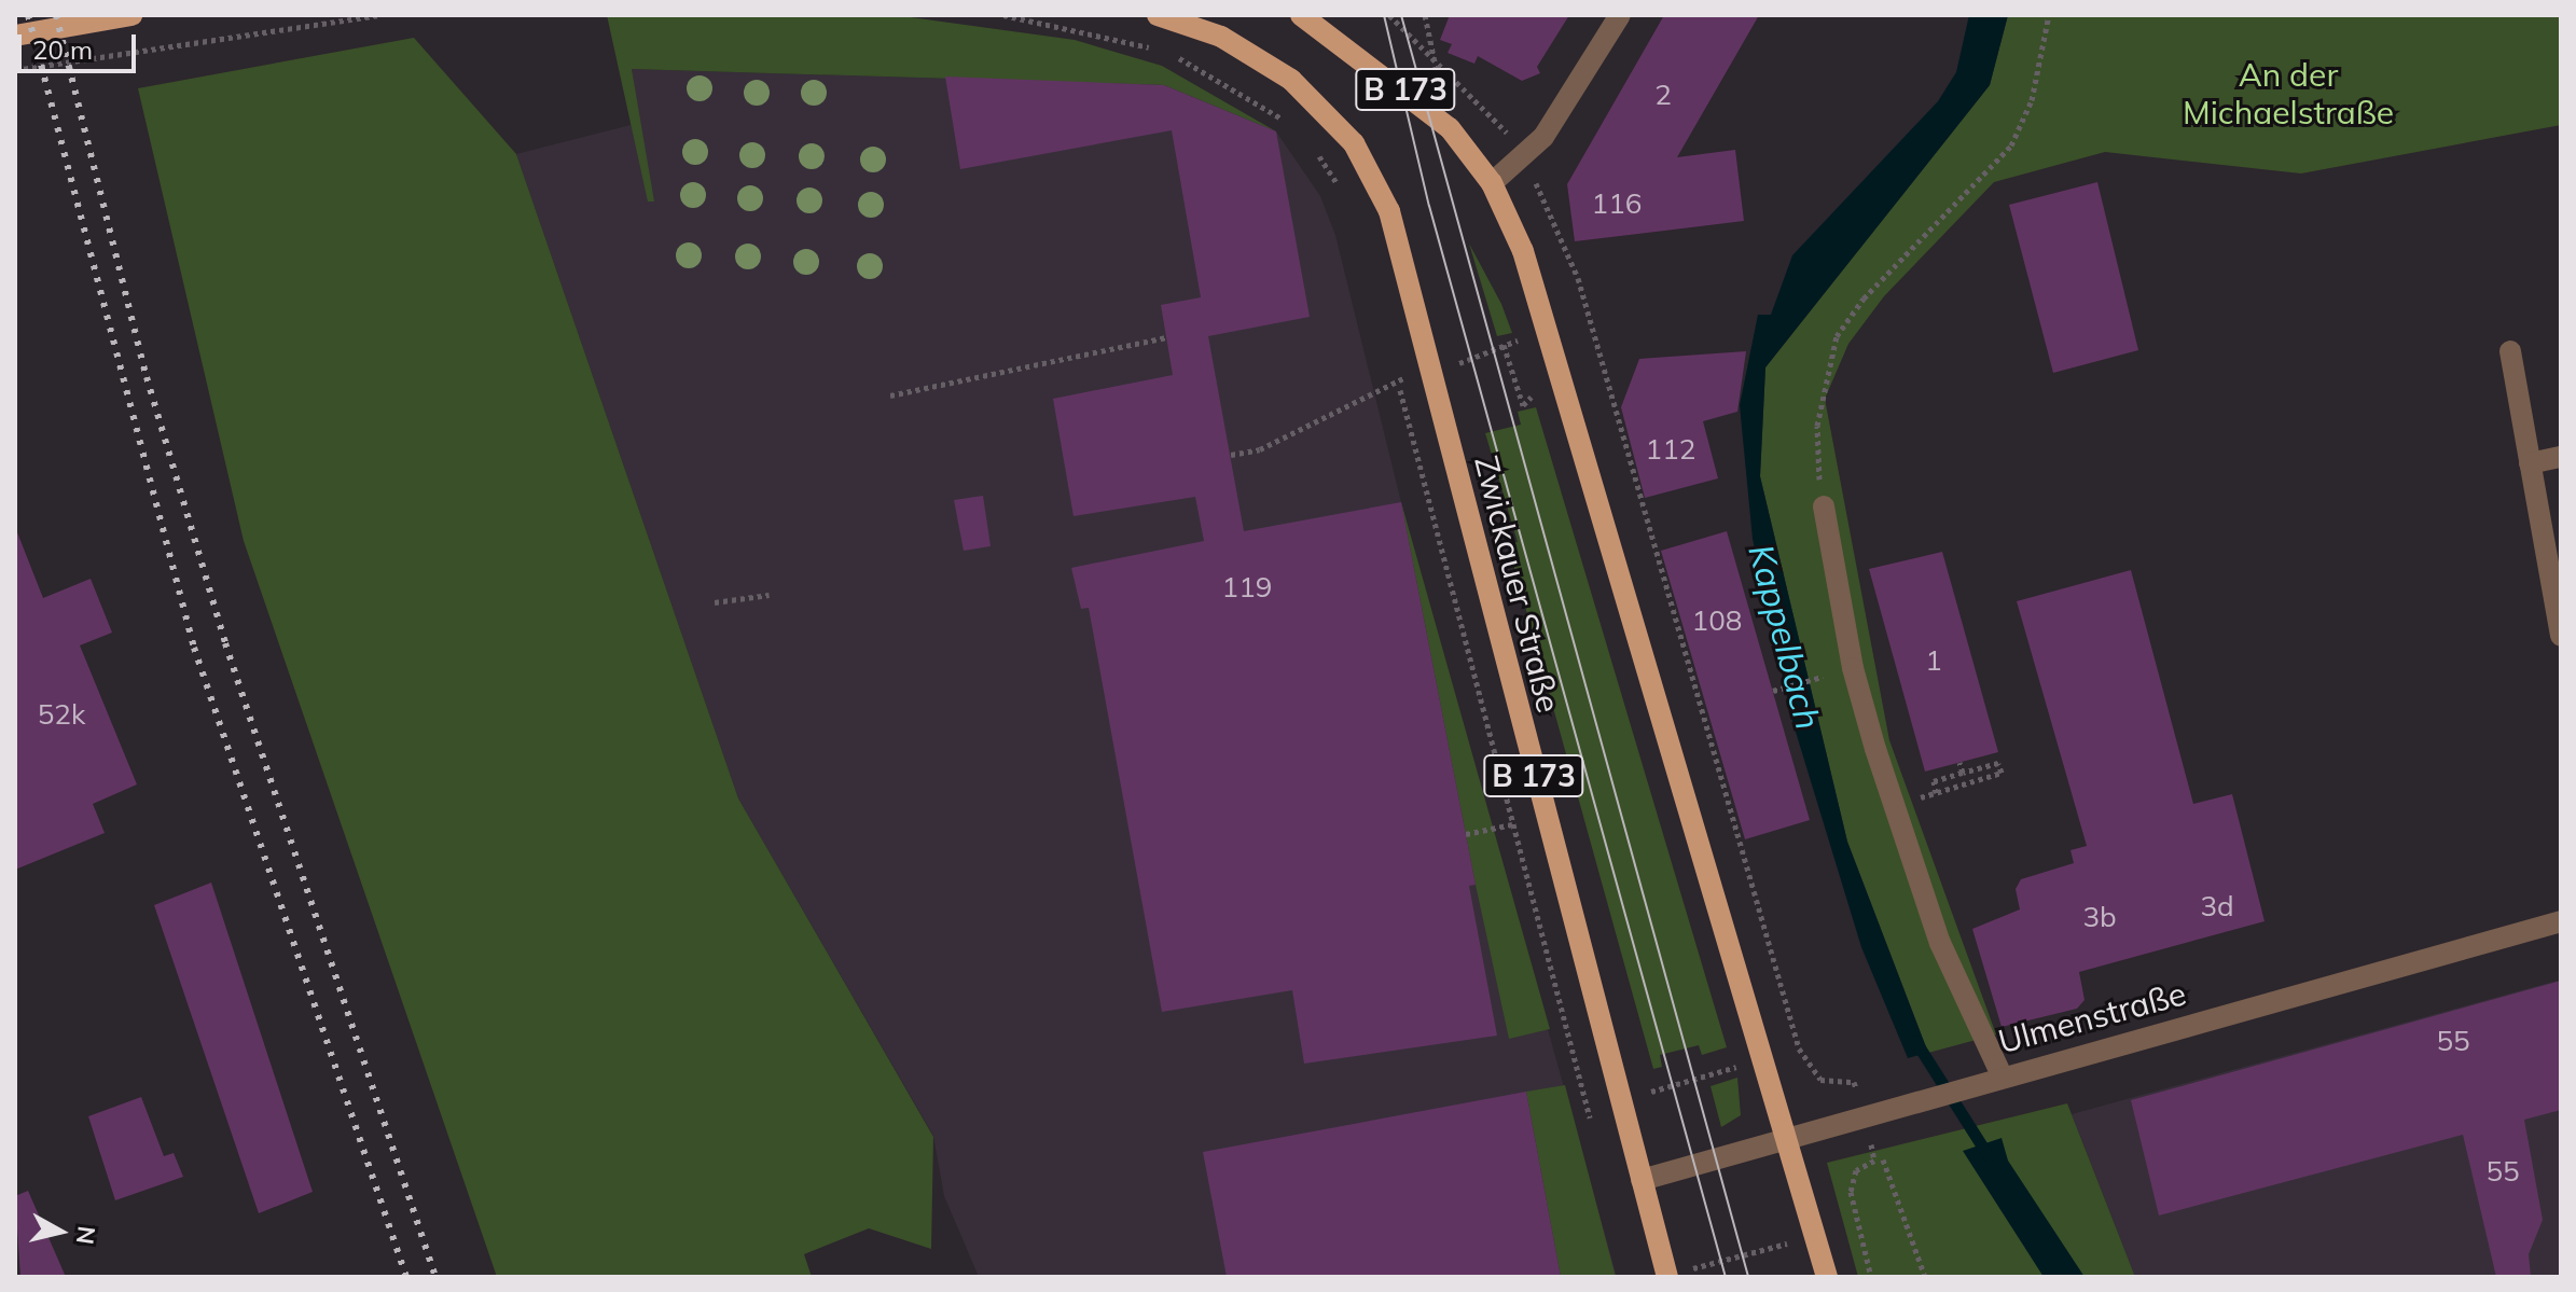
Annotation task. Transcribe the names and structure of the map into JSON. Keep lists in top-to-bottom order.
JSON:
{
  "streets": {
    "main road": ["B 173", "Zwickauer Straße"],
    "street": ["Ulmenstraße"]
  },
  "crossings": [
    ["B 173", "Ulmenstraße"],
    ["Zwickauer Straße", "Ulmenstraße"]
  ],
  "water": ["Kappelbach"],
  "parks": ["An der Michaelstraße"],
  "house_numbers": [
    "2",
    "116",
    "112",
    "119",
    "108",
    "1",
    "52k",
    "3d",
    "3b",
    "55",
    "55"
  ],
  "scale_bar": "20 m",
  "north": "right"
}
